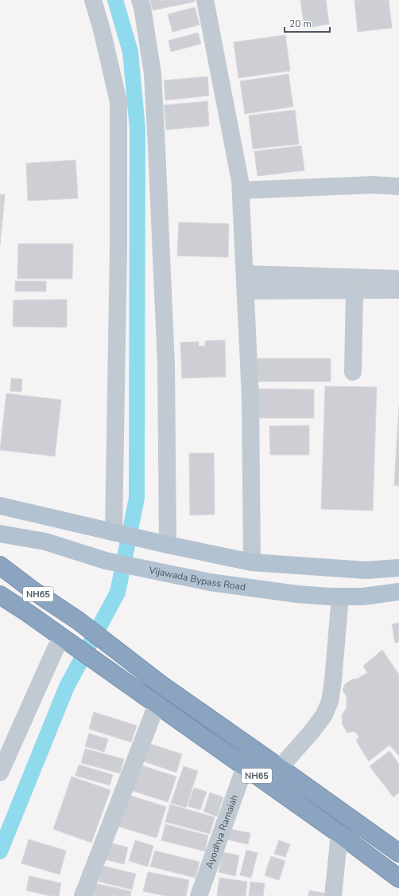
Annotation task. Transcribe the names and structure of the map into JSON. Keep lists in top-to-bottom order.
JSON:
{
  "streets": {
    "highway": ["NH65"],
    "main road": ["Vijawada Bypass Road"],
    "street": ["Ayodhya Ramaiah"]
  },
  "crossings": [
    ["NH65", "Ayodhya Ramaiah"]
  ],
  "scale_bar": "20 m"
}
